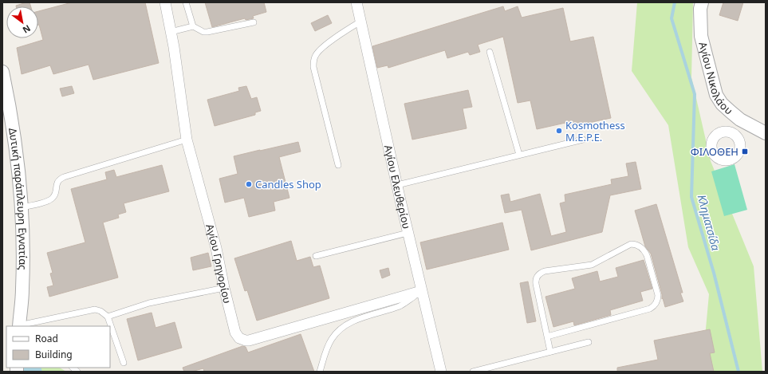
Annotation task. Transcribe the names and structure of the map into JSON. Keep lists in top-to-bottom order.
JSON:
{
  "streets": {
    "street": [
      "Αγίου Νικολάου",
      "Αγίου Ελευθερίου",
      "Δυτική παράπλευρη Εγνατίας",
      "Αγίου Γρηγορίου"
    ]
  },
  "crossings": [
    ["Αγίου Ελευθερίου", "Αγίου Γρηγορίου"]
  ],
  "water": ["Κληματσίδα"],
  "places": {
    "other": ["Kosmothess M.E.P.E.", "Candles Shop"],
    "transit": ["ΦΙΛΟΘΕΗ"]
  },
  "legend": ["Road", "Building"],
  "north": "bottom right"
}
